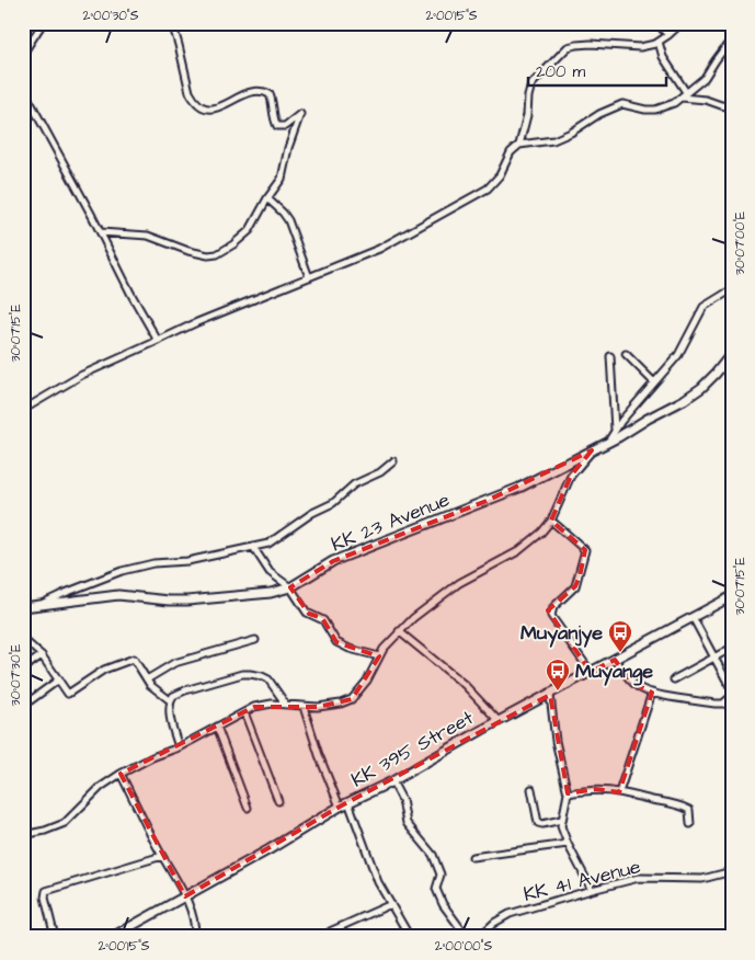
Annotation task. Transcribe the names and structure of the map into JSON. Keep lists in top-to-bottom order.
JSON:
{
  "streets": {
    "main road": ["KK 23 Avenue", "KK 395 Street"],
    "street": ["KK 41 Avenue"]
  },
  "places": {
    "bus stop": ["Muyanjye", "Muyange"]
  },
  "scale_bar": "200 m",
  "coordinates": [
    "2°00'30\"S",
    "2°00'15\"S",
    "30°07'00\"E",
    "30°07'15\"E",
    "30°07'30\"E",
    "2°00'00\"S"
  ]
}
